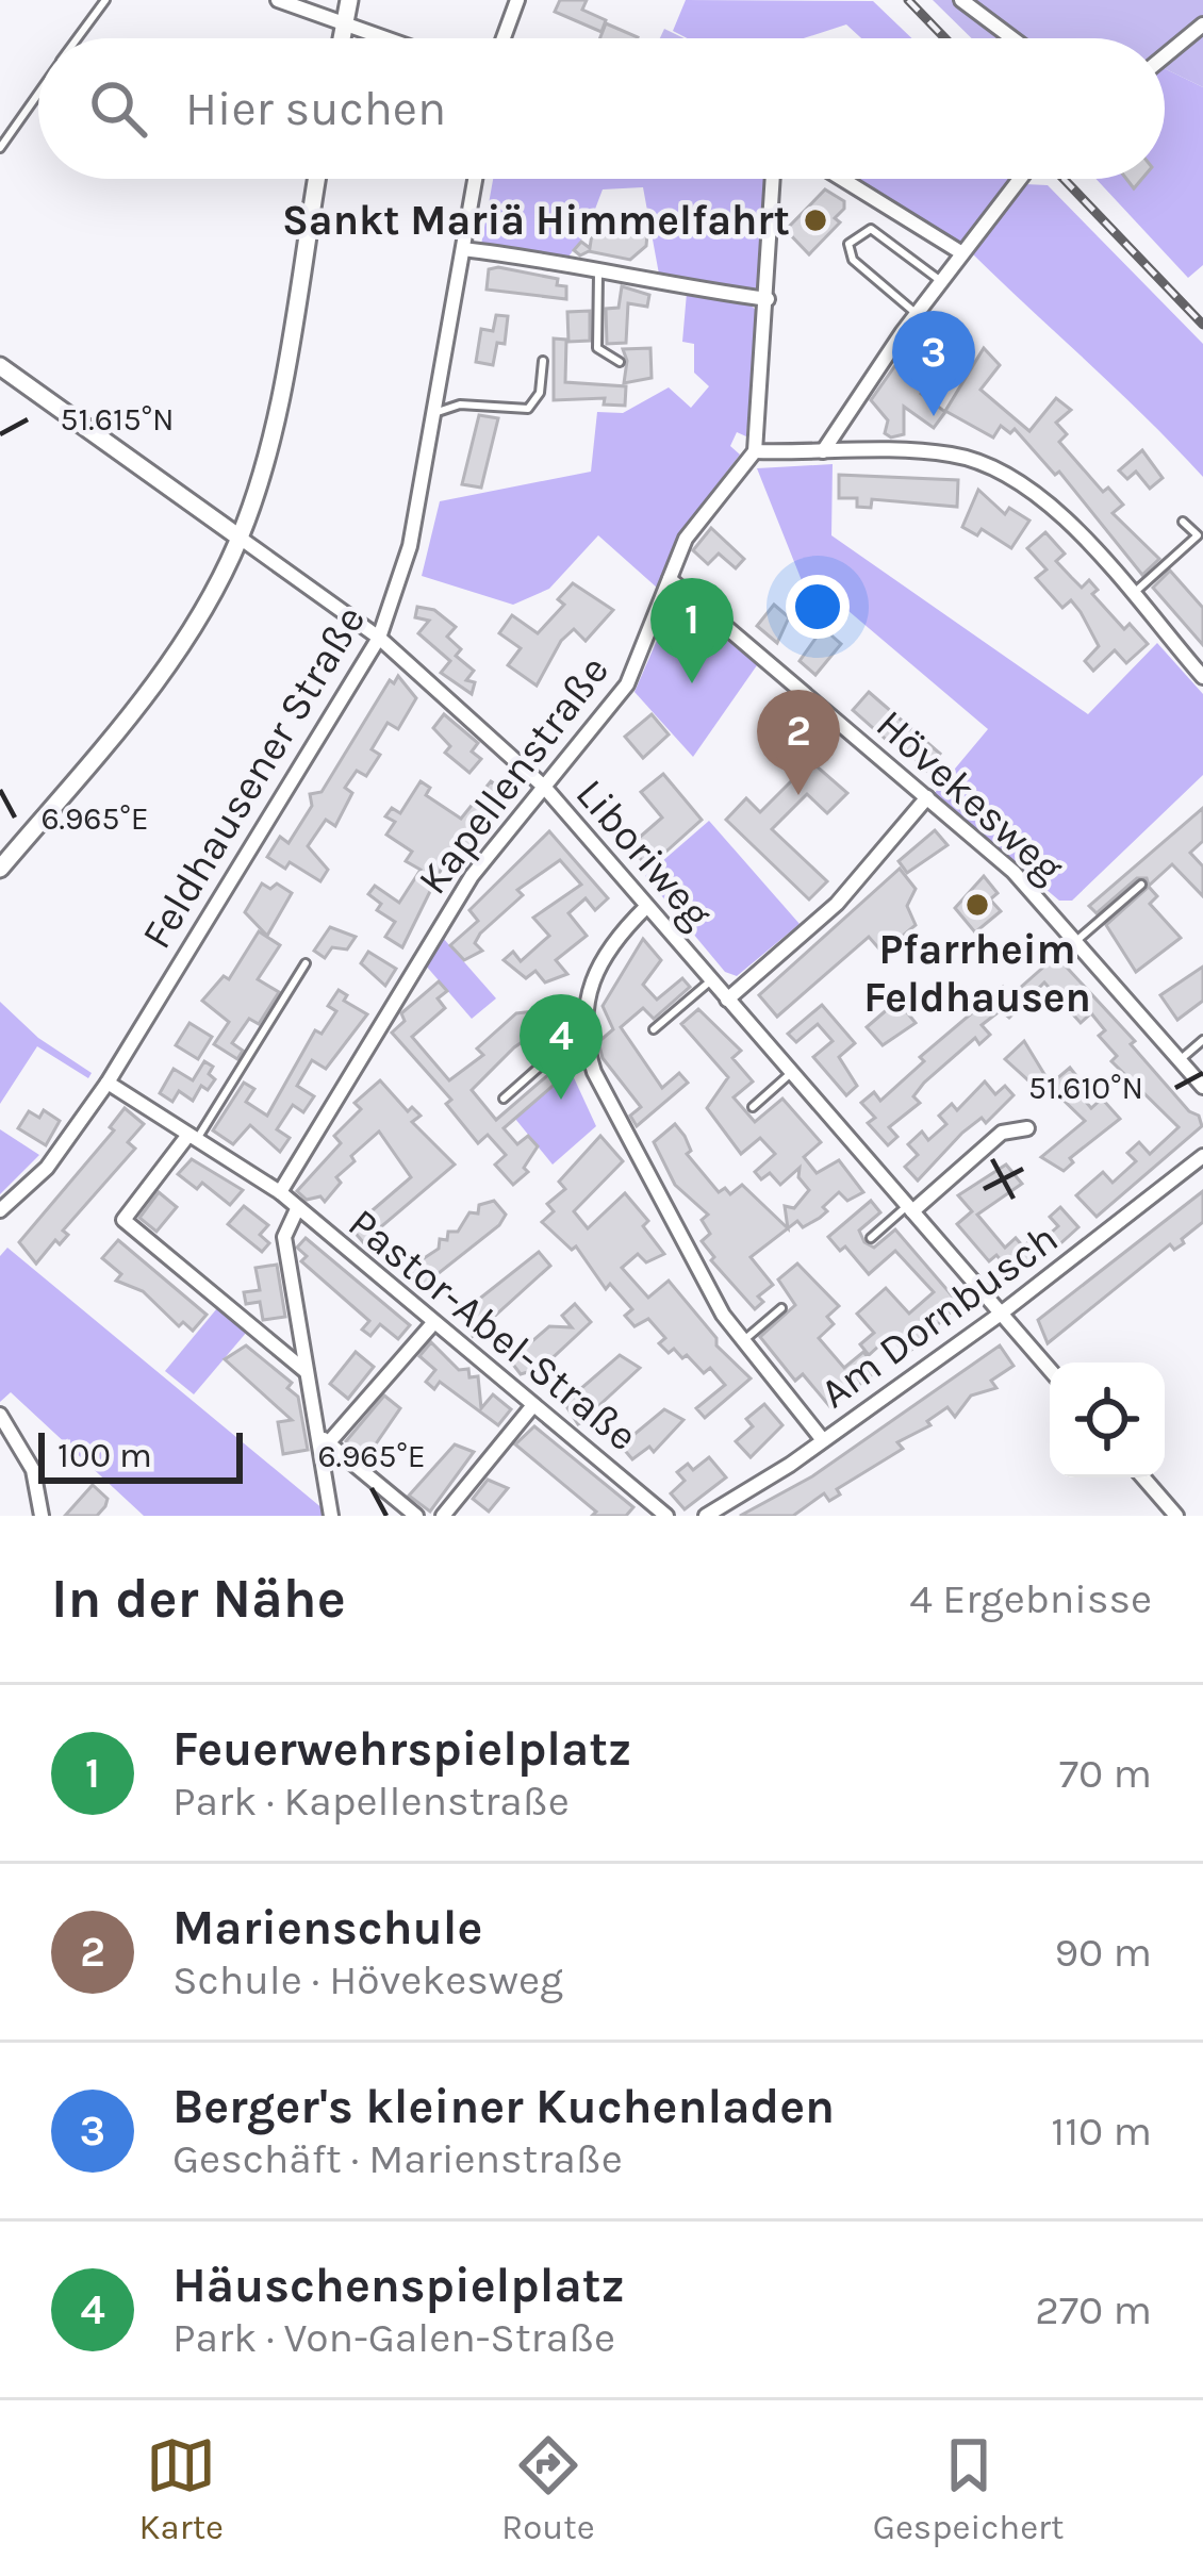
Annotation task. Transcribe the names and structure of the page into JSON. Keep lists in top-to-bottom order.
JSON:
{
  "streets": {
    "street": [
      "Kapellenstraße",
      "Feldhausener Straße",
      "Hövekesweg",
      "Liboriweg",
      "Am Dornbusch",
      "Pastor-Abel-Straße"
    ]
  },
  "crossings": [
    ["Kapellenstraße", "Hövekesweg"],
    ["Kapellenstraße", "Liboriweg"],
    ["Kapellenstraße", "Pastor-Abel-Straße"],
    ["Feldhausener Straße", "Liboriweg"],
    ["Feldhausener Straße", "Pastor-Abel-Straße"],
    ["Liboriweg", "Am Dornbusch"]
  ],
  "places": ["Sankt Mariä Himmelfahrt", "Pfarrheim Feldhausen"],
  "scale_bar": "100 m",
  "page": {
    "search": "Hier suchen",
    "pins": [
      "3",
      "1",
      "2",
      "4"
    ],
    "scale": "100 m",
    "heading": ["In der Nähe", "4 Ergebnisse"],
    "list": [
      {
        "mark": "1",
        "name": "Feuerwehrspielplatz",
        "note": "Park · Kapellenstraße",
        "value": "70 m"
      },
      {
        "mark": "2",
        "name": "Marienschule",
        "note": "Schule · Hövekesweg",
        "value": "90 m"
      },
      {
        "mark": "3",
        "name": "Berger's kleiner Kuchenladen",
        "note": "Geschäft · Marienstraße",
        "value": "110 m"
      },
      {
        "mark": "4",
        "name": "Häuschenspielplatz",
        "note": "Park · Von-Galen-Straße",
        "value": "270 m"
      }
    ],
    "nav": ["Karte", "Route", "Gespeichert"]
  },
  "coordinates": ["51.615°N", "6.965°E", "51.610°N"]
}
